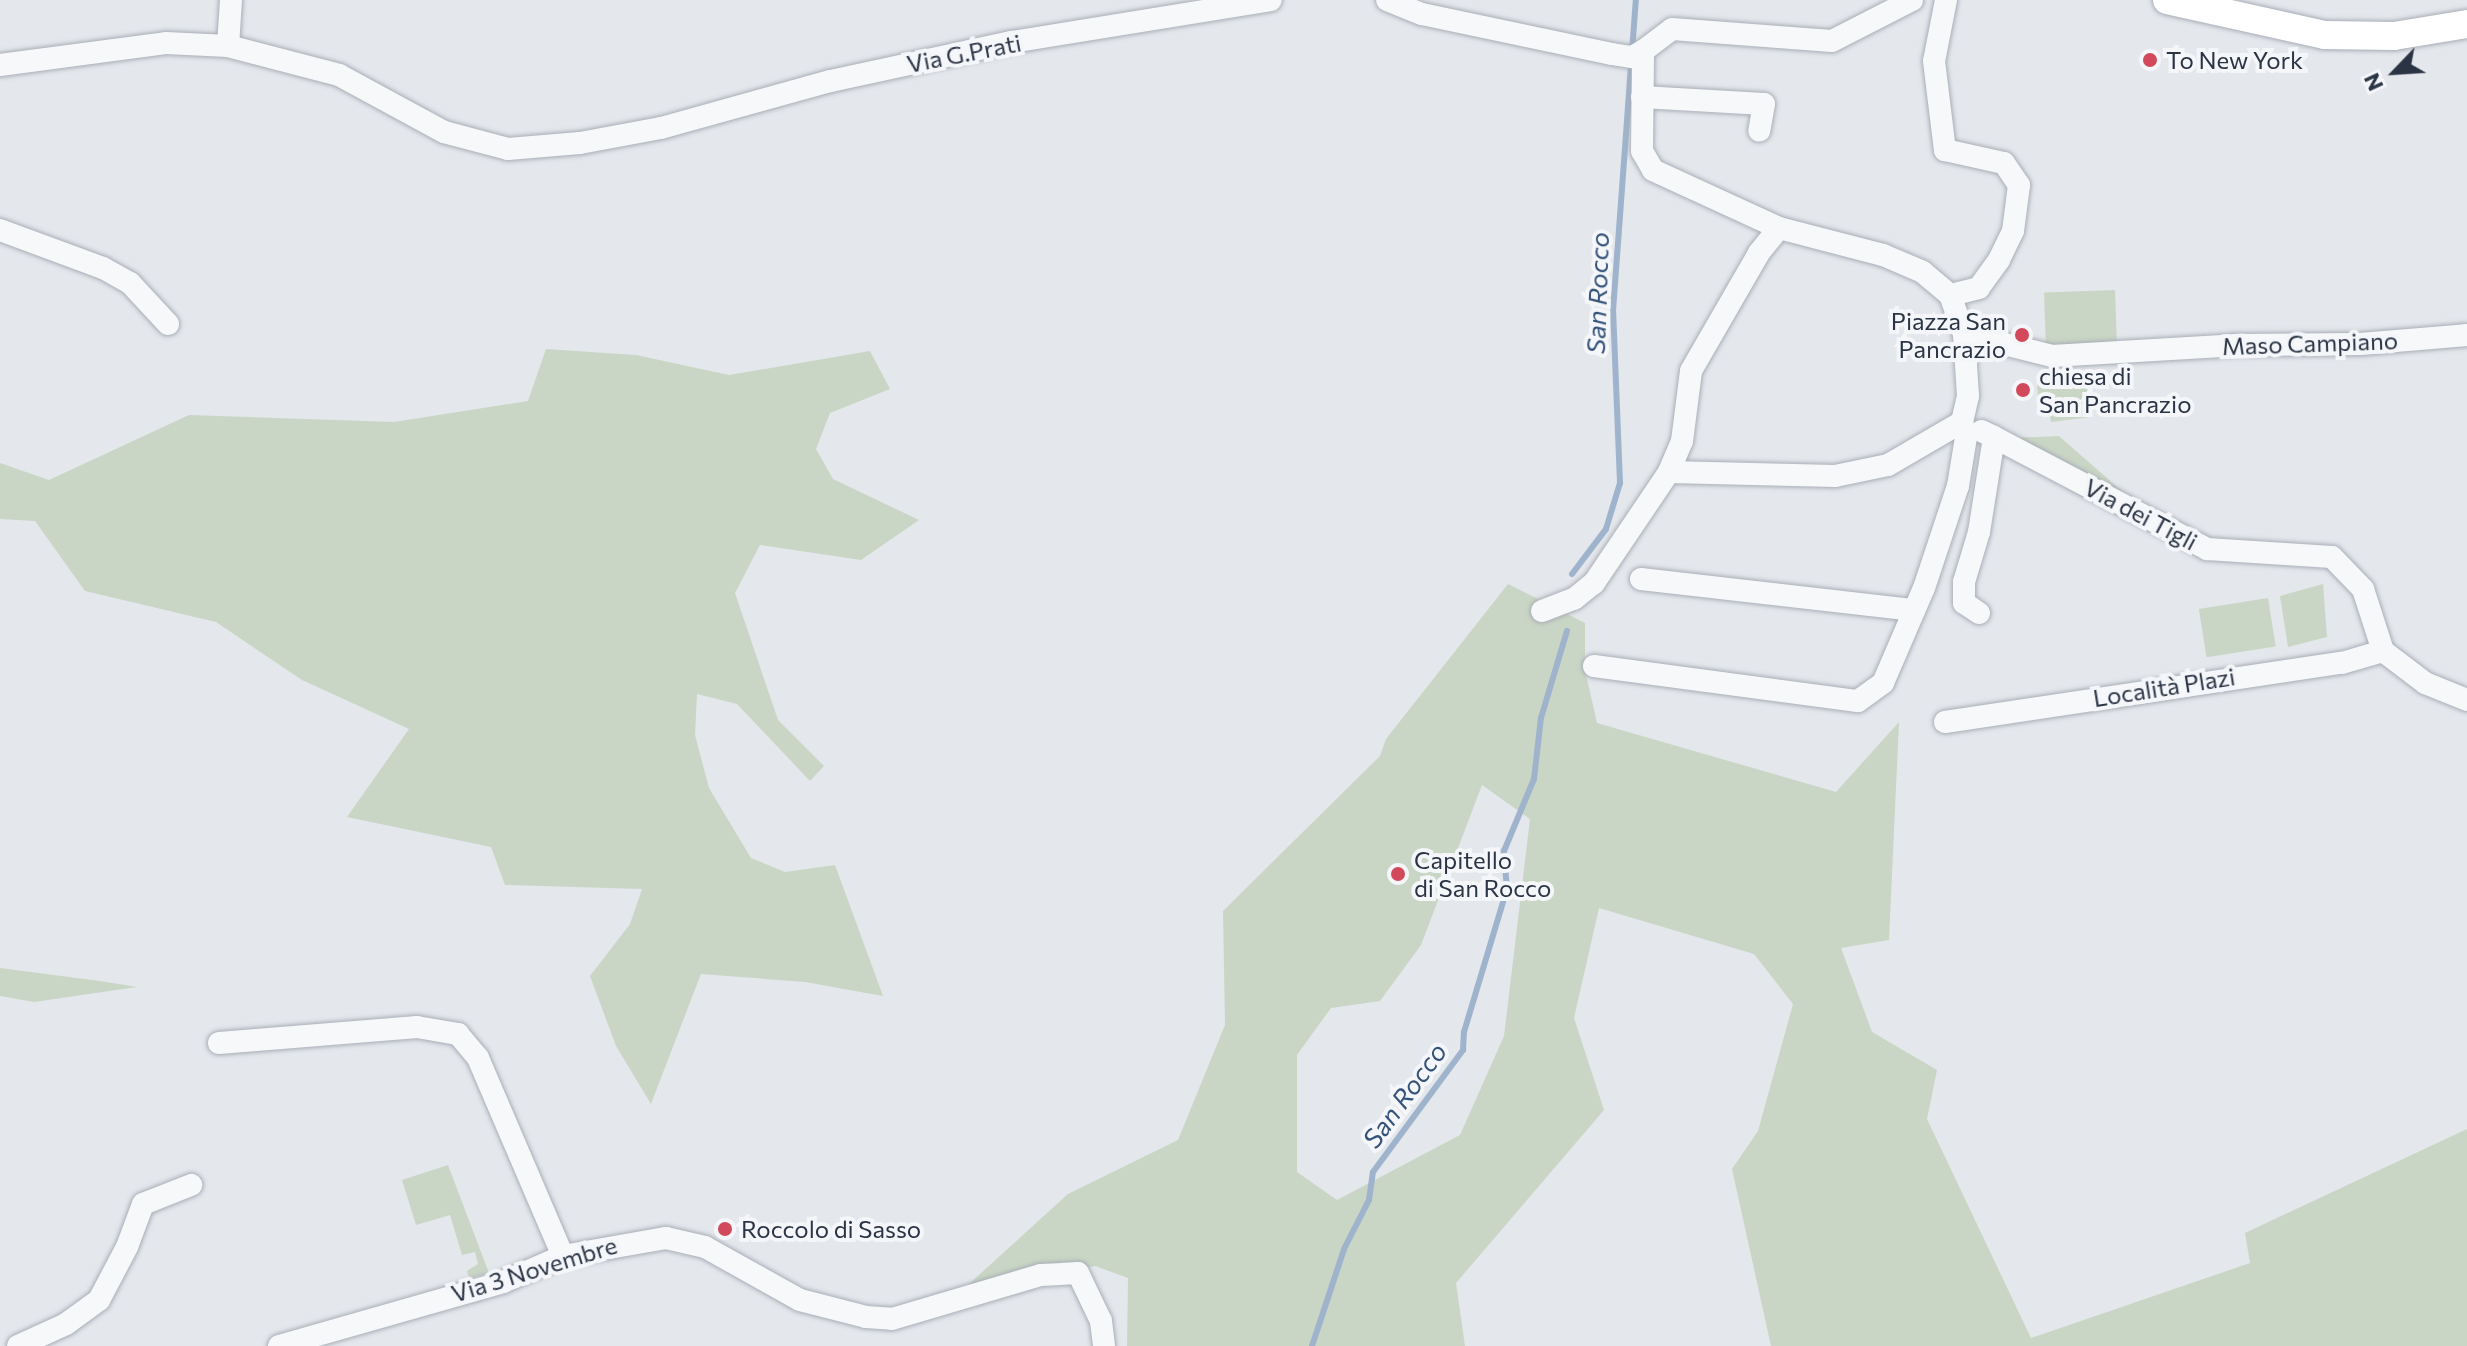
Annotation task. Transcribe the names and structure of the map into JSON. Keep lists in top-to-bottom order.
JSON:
{
  "streets": {
    "street": [
      "Via G.Prati",
      "Maso Campiano",
      "Via dei Tigli",
      "Località Plazi",
      "Via 3 Novembre"
    ]
  },
  "crossings": [
    ["Via dei Tigli", "Località Plazi"]
  ],
  "water": ["San Rocco"],
  "places": [
    "To New York",
    "Piazza San Pancrazio",
    "chiesa di San Pancrazio",
    "Capitello di San Rocco",
    "Roccolo di Sasso"
  ],
  "north": "bottom left"
}
